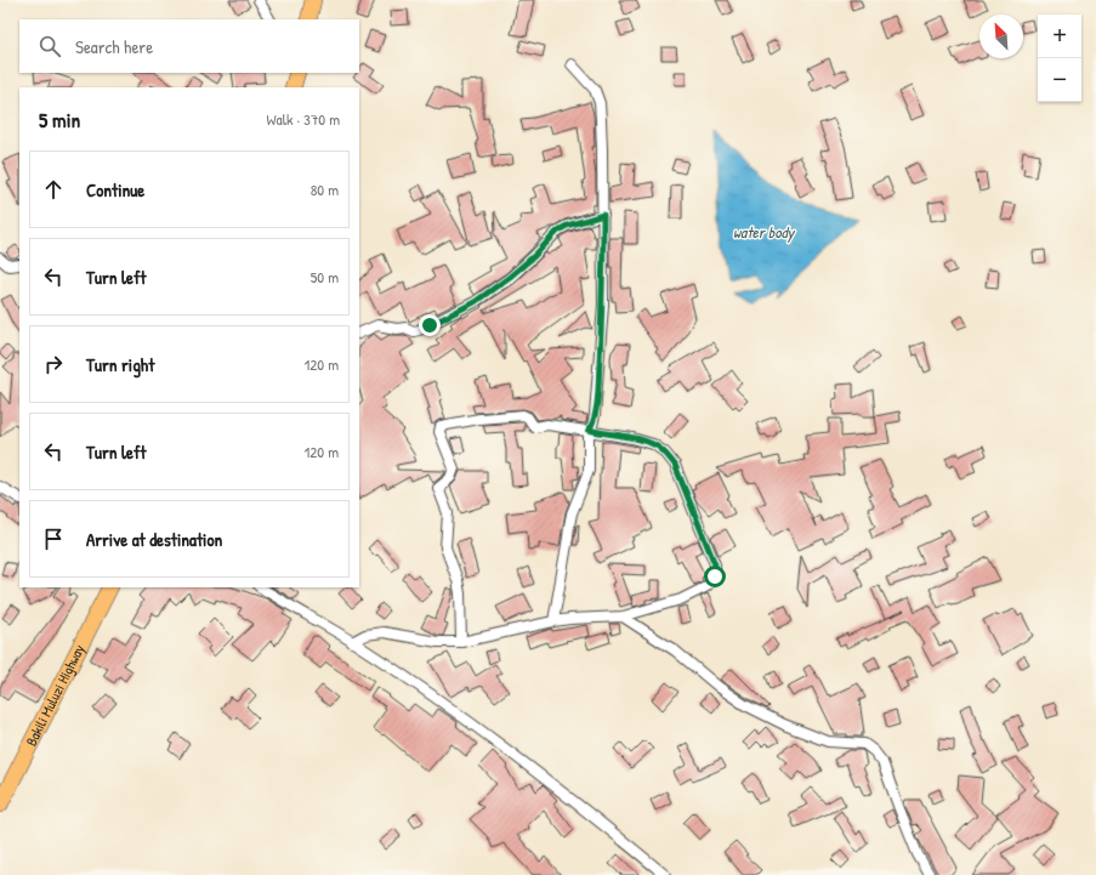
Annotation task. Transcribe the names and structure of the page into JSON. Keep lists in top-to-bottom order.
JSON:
{
  "streets": {
    "highway": ["Bakili Muluzi Highway"]
  },
  "water": ["water body"],
  "north": "top left",
  "page": {
    "map_buttons": ["+", "−"],
    "search": "Search here",
    "heading": ["5 min", "Walk · 370 m"],
    "list": [
      ["Continue", "80 m"],
      ["Turn left", "50 m"],
      ["Turn right", "120 m"],
      ["Turn left", "120 m"],
      "Arrive at destination"
    ]
  }
}
